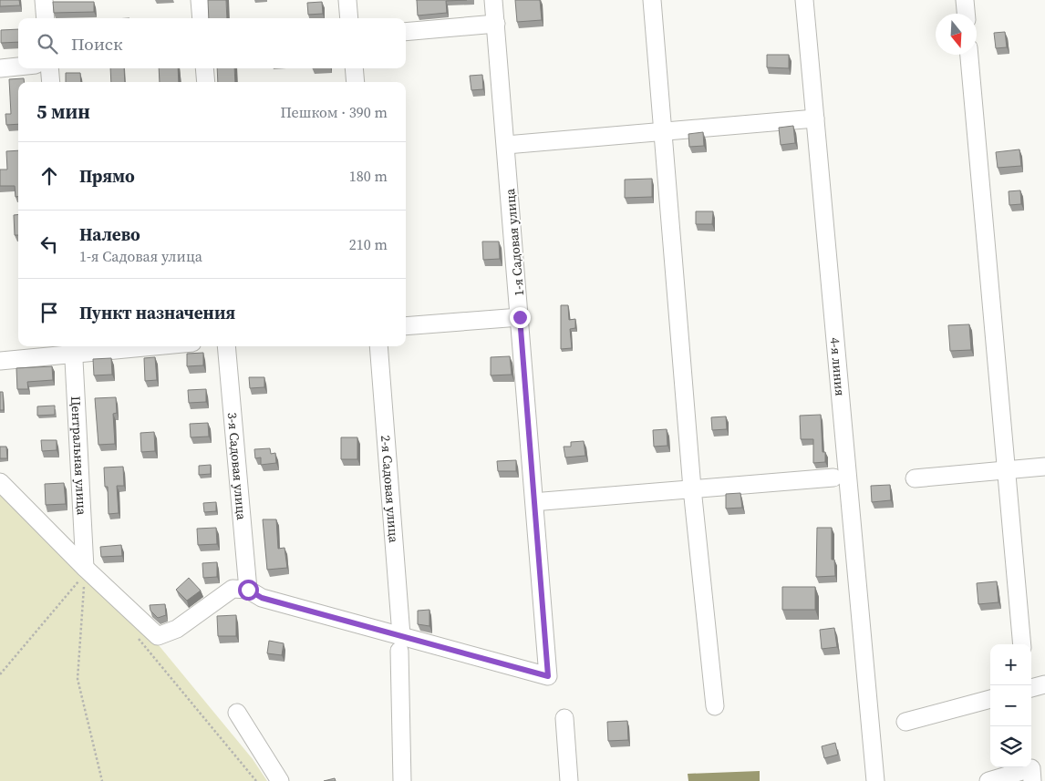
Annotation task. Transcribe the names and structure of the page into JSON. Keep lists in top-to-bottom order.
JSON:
{
  "streets": {
    "street": [
      "1-я Садовая улица",
      "4-я линия",
      "Центральная улица",
      "3-я Садовая улица",
      "2-я Садовая улица"
    ]
  },
  "crossings": [
    ["1-я Садовая улица", "2-я Садовая улица"]
  ],
  "north": "bottom",
  "page": {
    "search": "Поиск",
    "heading": ["5 мин", "Пешком · 390 m"],
    "list": [
      ["Прямо", "180 m"],
      ["Налево", "1-я Садовая улица", "210 m"],
      "Пункт назначения"
    ],
    "map_buttons": ["+", "−"]
  }
}
